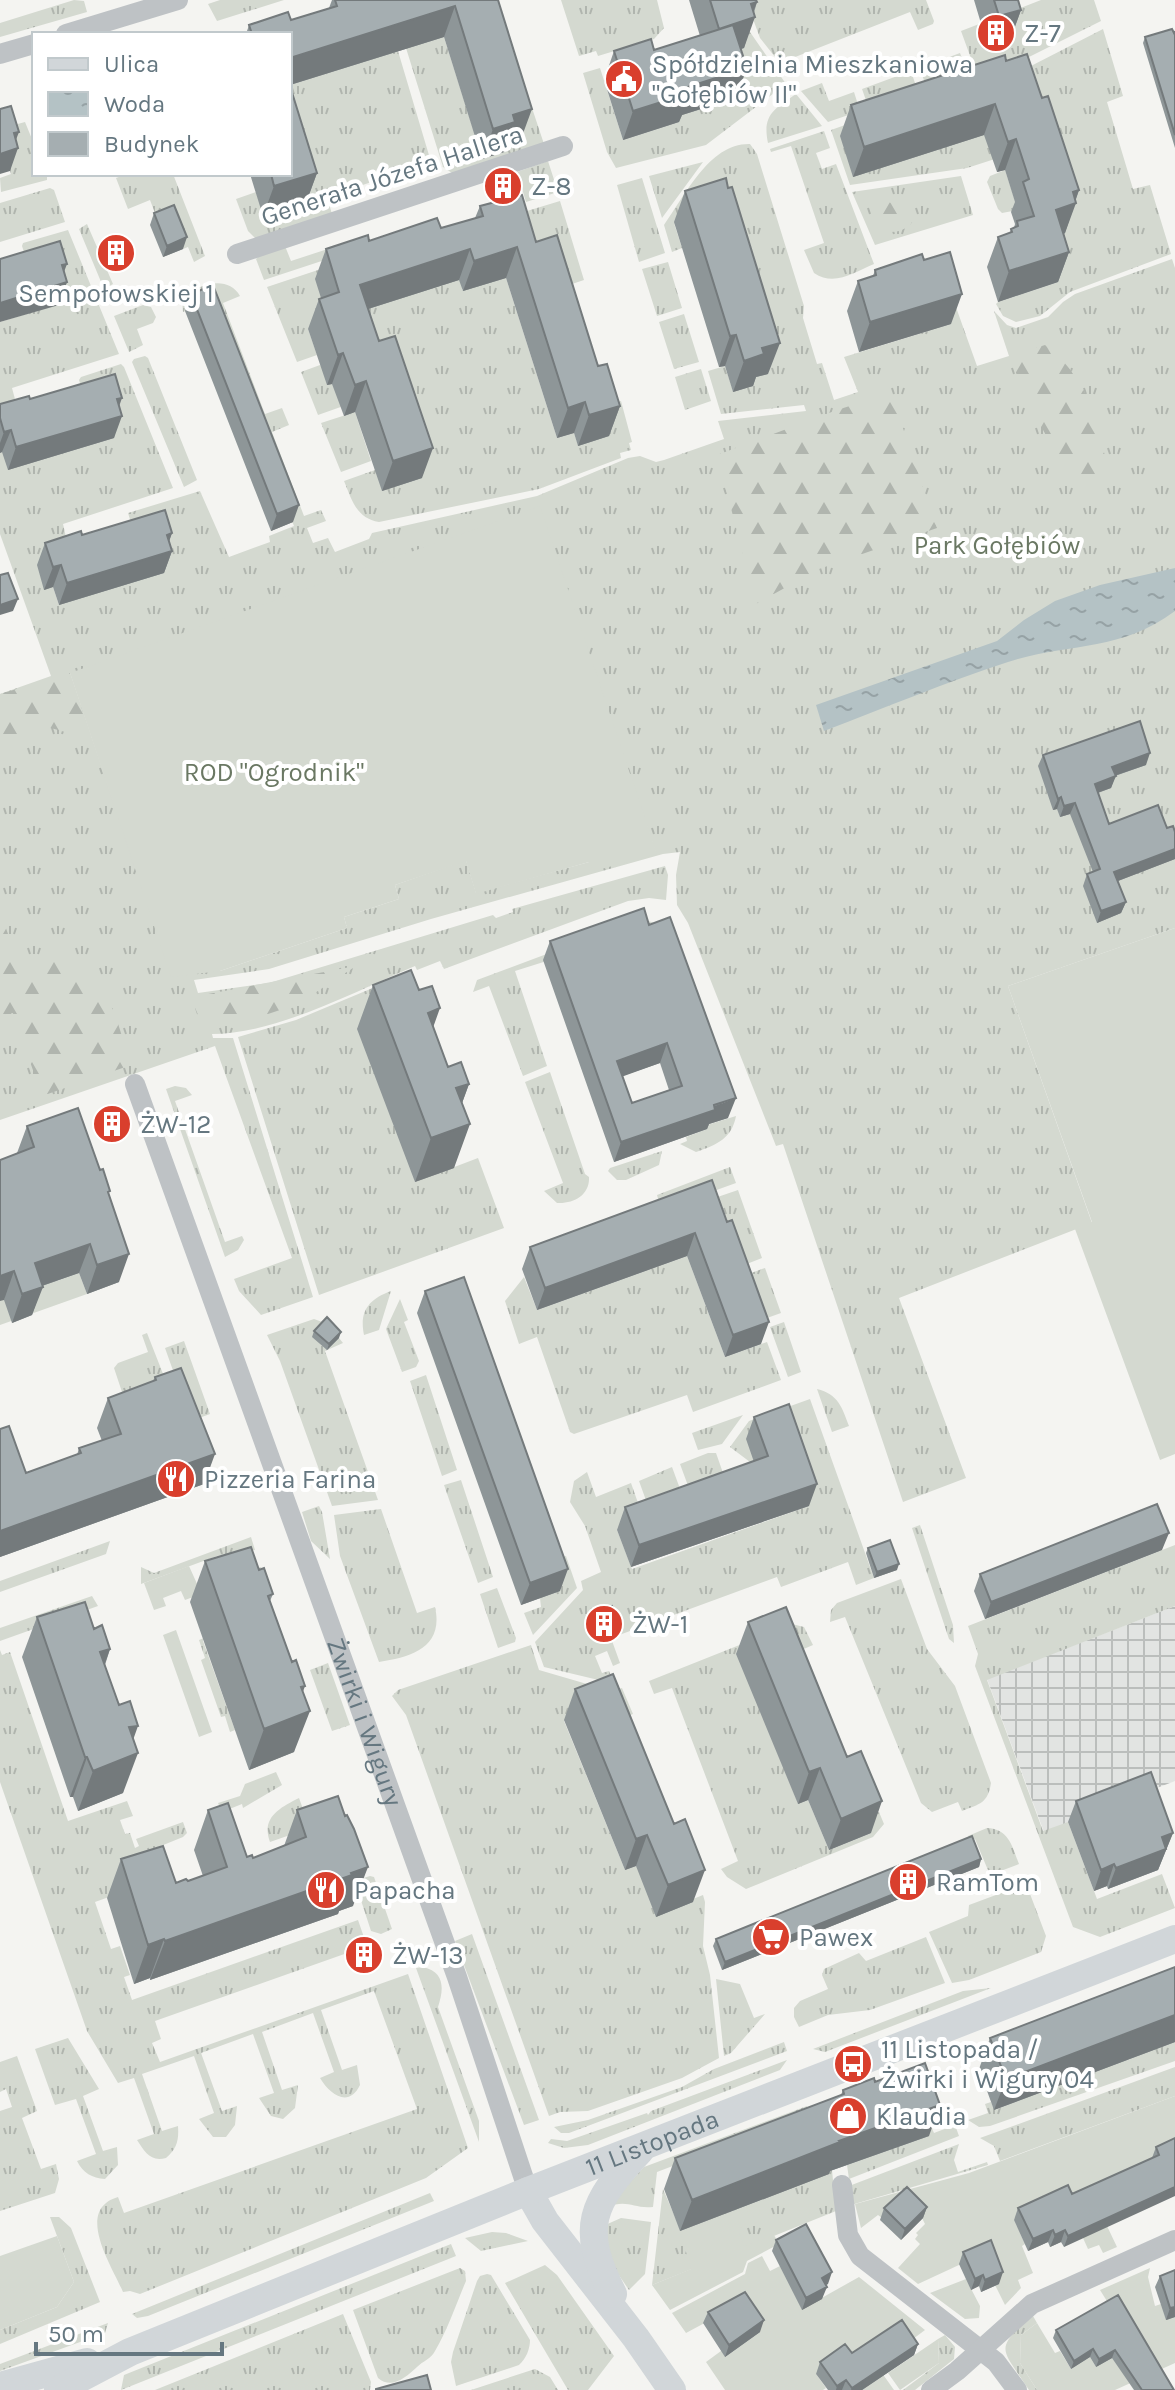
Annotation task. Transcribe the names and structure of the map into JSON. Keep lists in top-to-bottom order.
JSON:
{
  "streets": {
    "main road": ["Żwirki i Wigury", "11 Listopada"],
    "street": ["Generała Józefa Hallera"]
  },
  "crossings": [
    ["Żwirki i Wigury", "11 Listopada"]
  ],
  "parks": ["Park Gołębiów", "ROD \"Ogrodnik\""],
  "places": {
    "building": [
      "Z-7",
      "Z-8",
      "Sempołowskiej 1",
      "ŻW-12",
      "ŻW-1",
      "RamTom",
      "ŻW-13"
    ],
    "public building": ["Spółdzielnia Mieszkaniowa \"Gołębiów II\""],
    "restaurant": ["Pizzeria Farina", "Papacha"],
    "supermarket": ["Pawex"],
    "bus stop": ["11 Listopada / Żwirki i Wigury 04"],
    "shop": ["Klaudia"]
  },
  "legend": ["Ulica", "Woda", "Budynek"],
  "scale_bar": "50 m"
}
